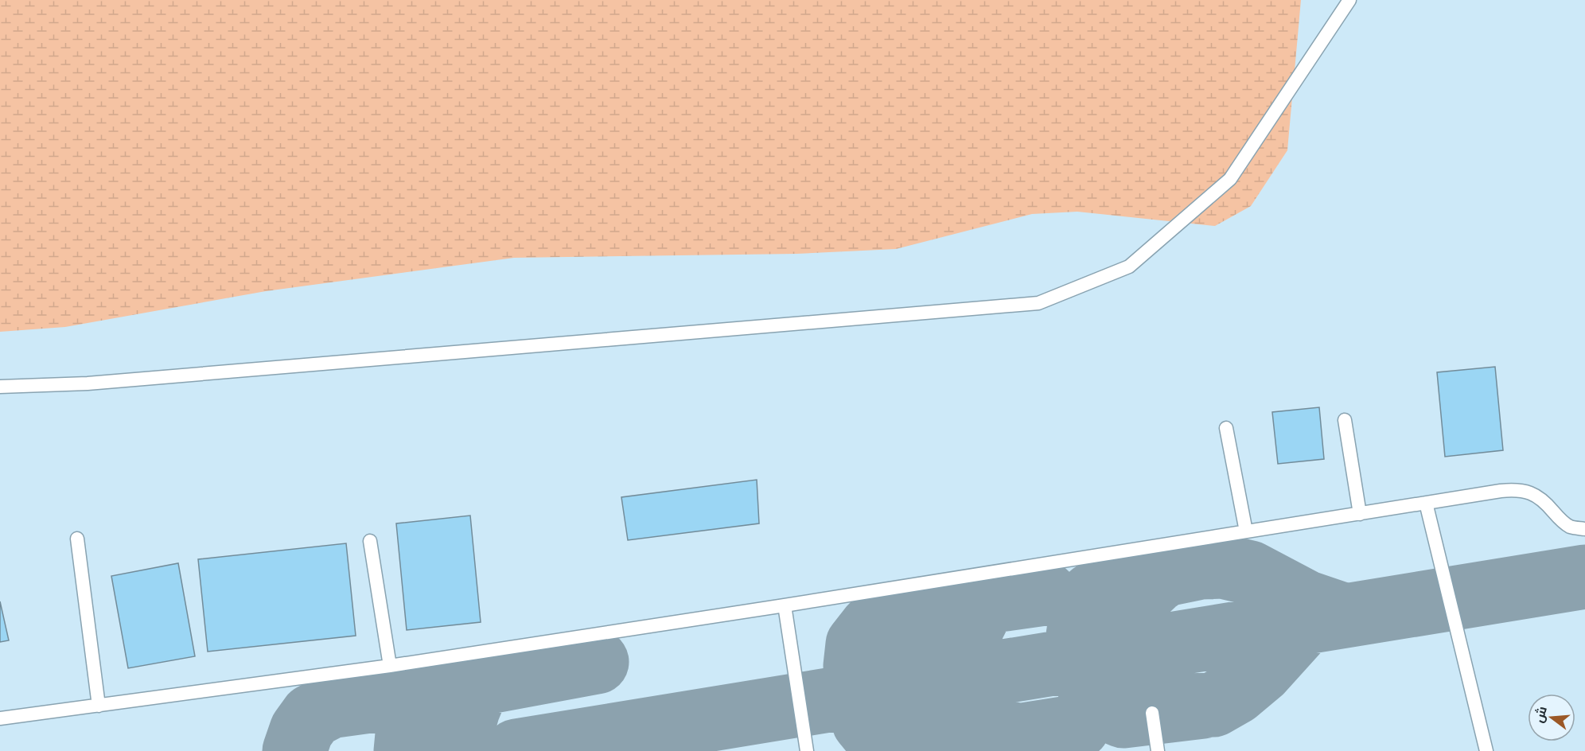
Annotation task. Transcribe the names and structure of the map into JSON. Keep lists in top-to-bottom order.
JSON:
{
  "north": "left"
}
